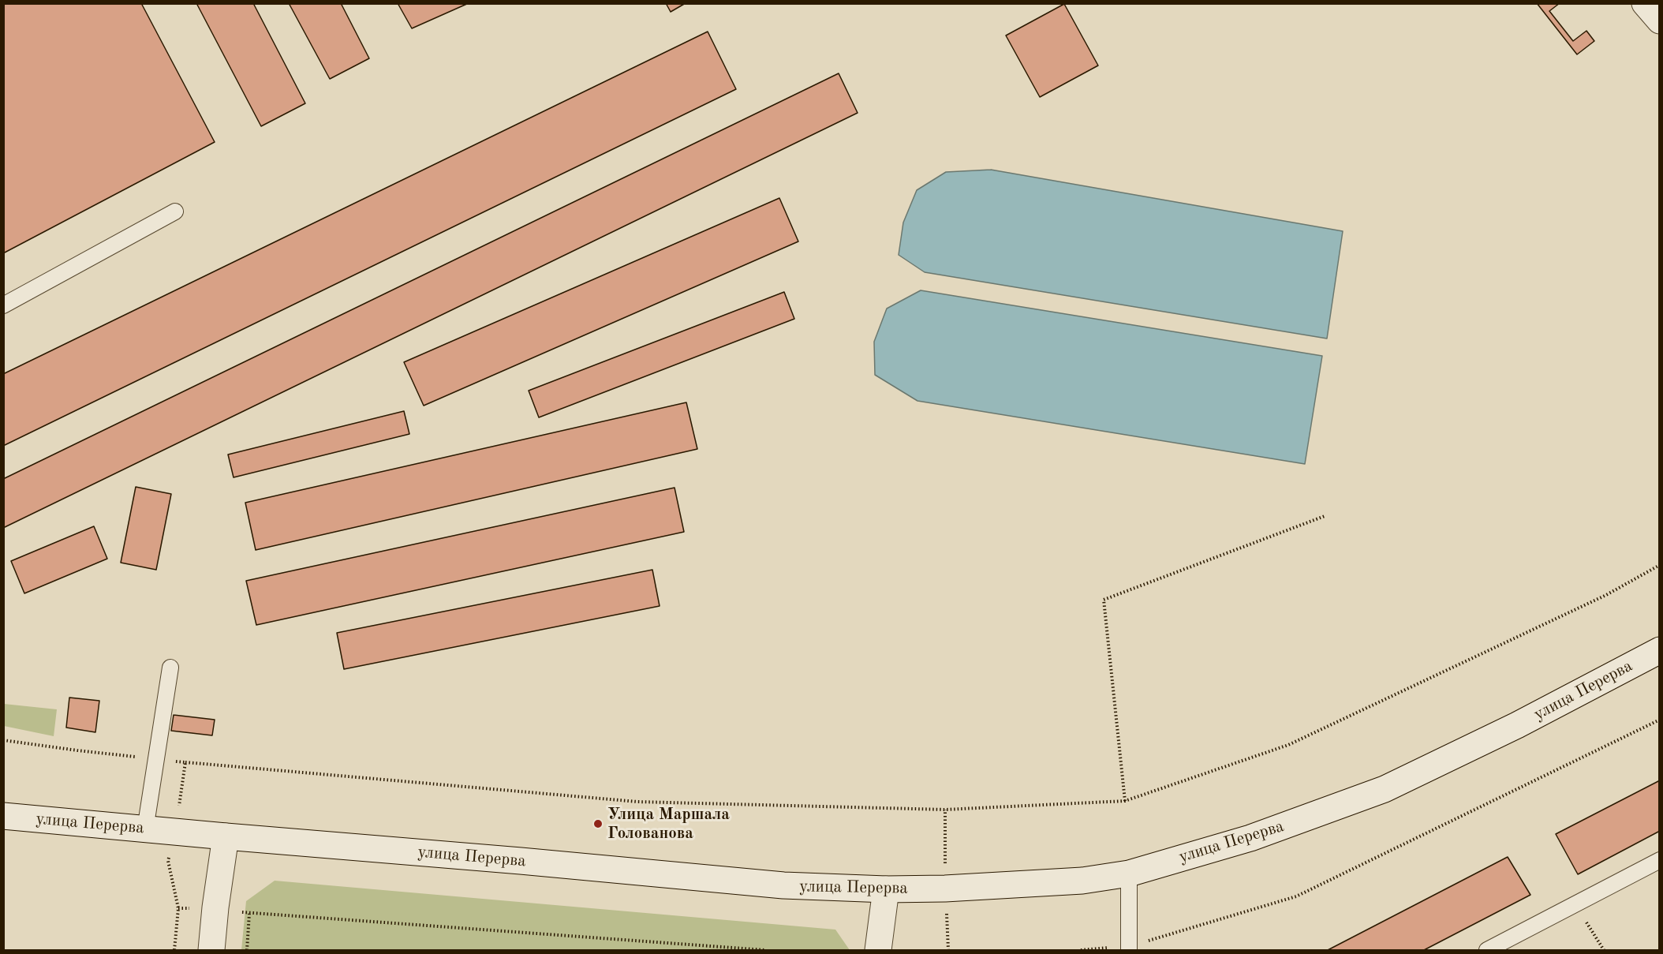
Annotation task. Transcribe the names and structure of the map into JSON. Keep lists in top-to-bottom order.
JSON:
{
  "streets": {
    "main road": ["улица Перерва"]
  },
  "places": ["Улица Маршала Голованова"]
}
